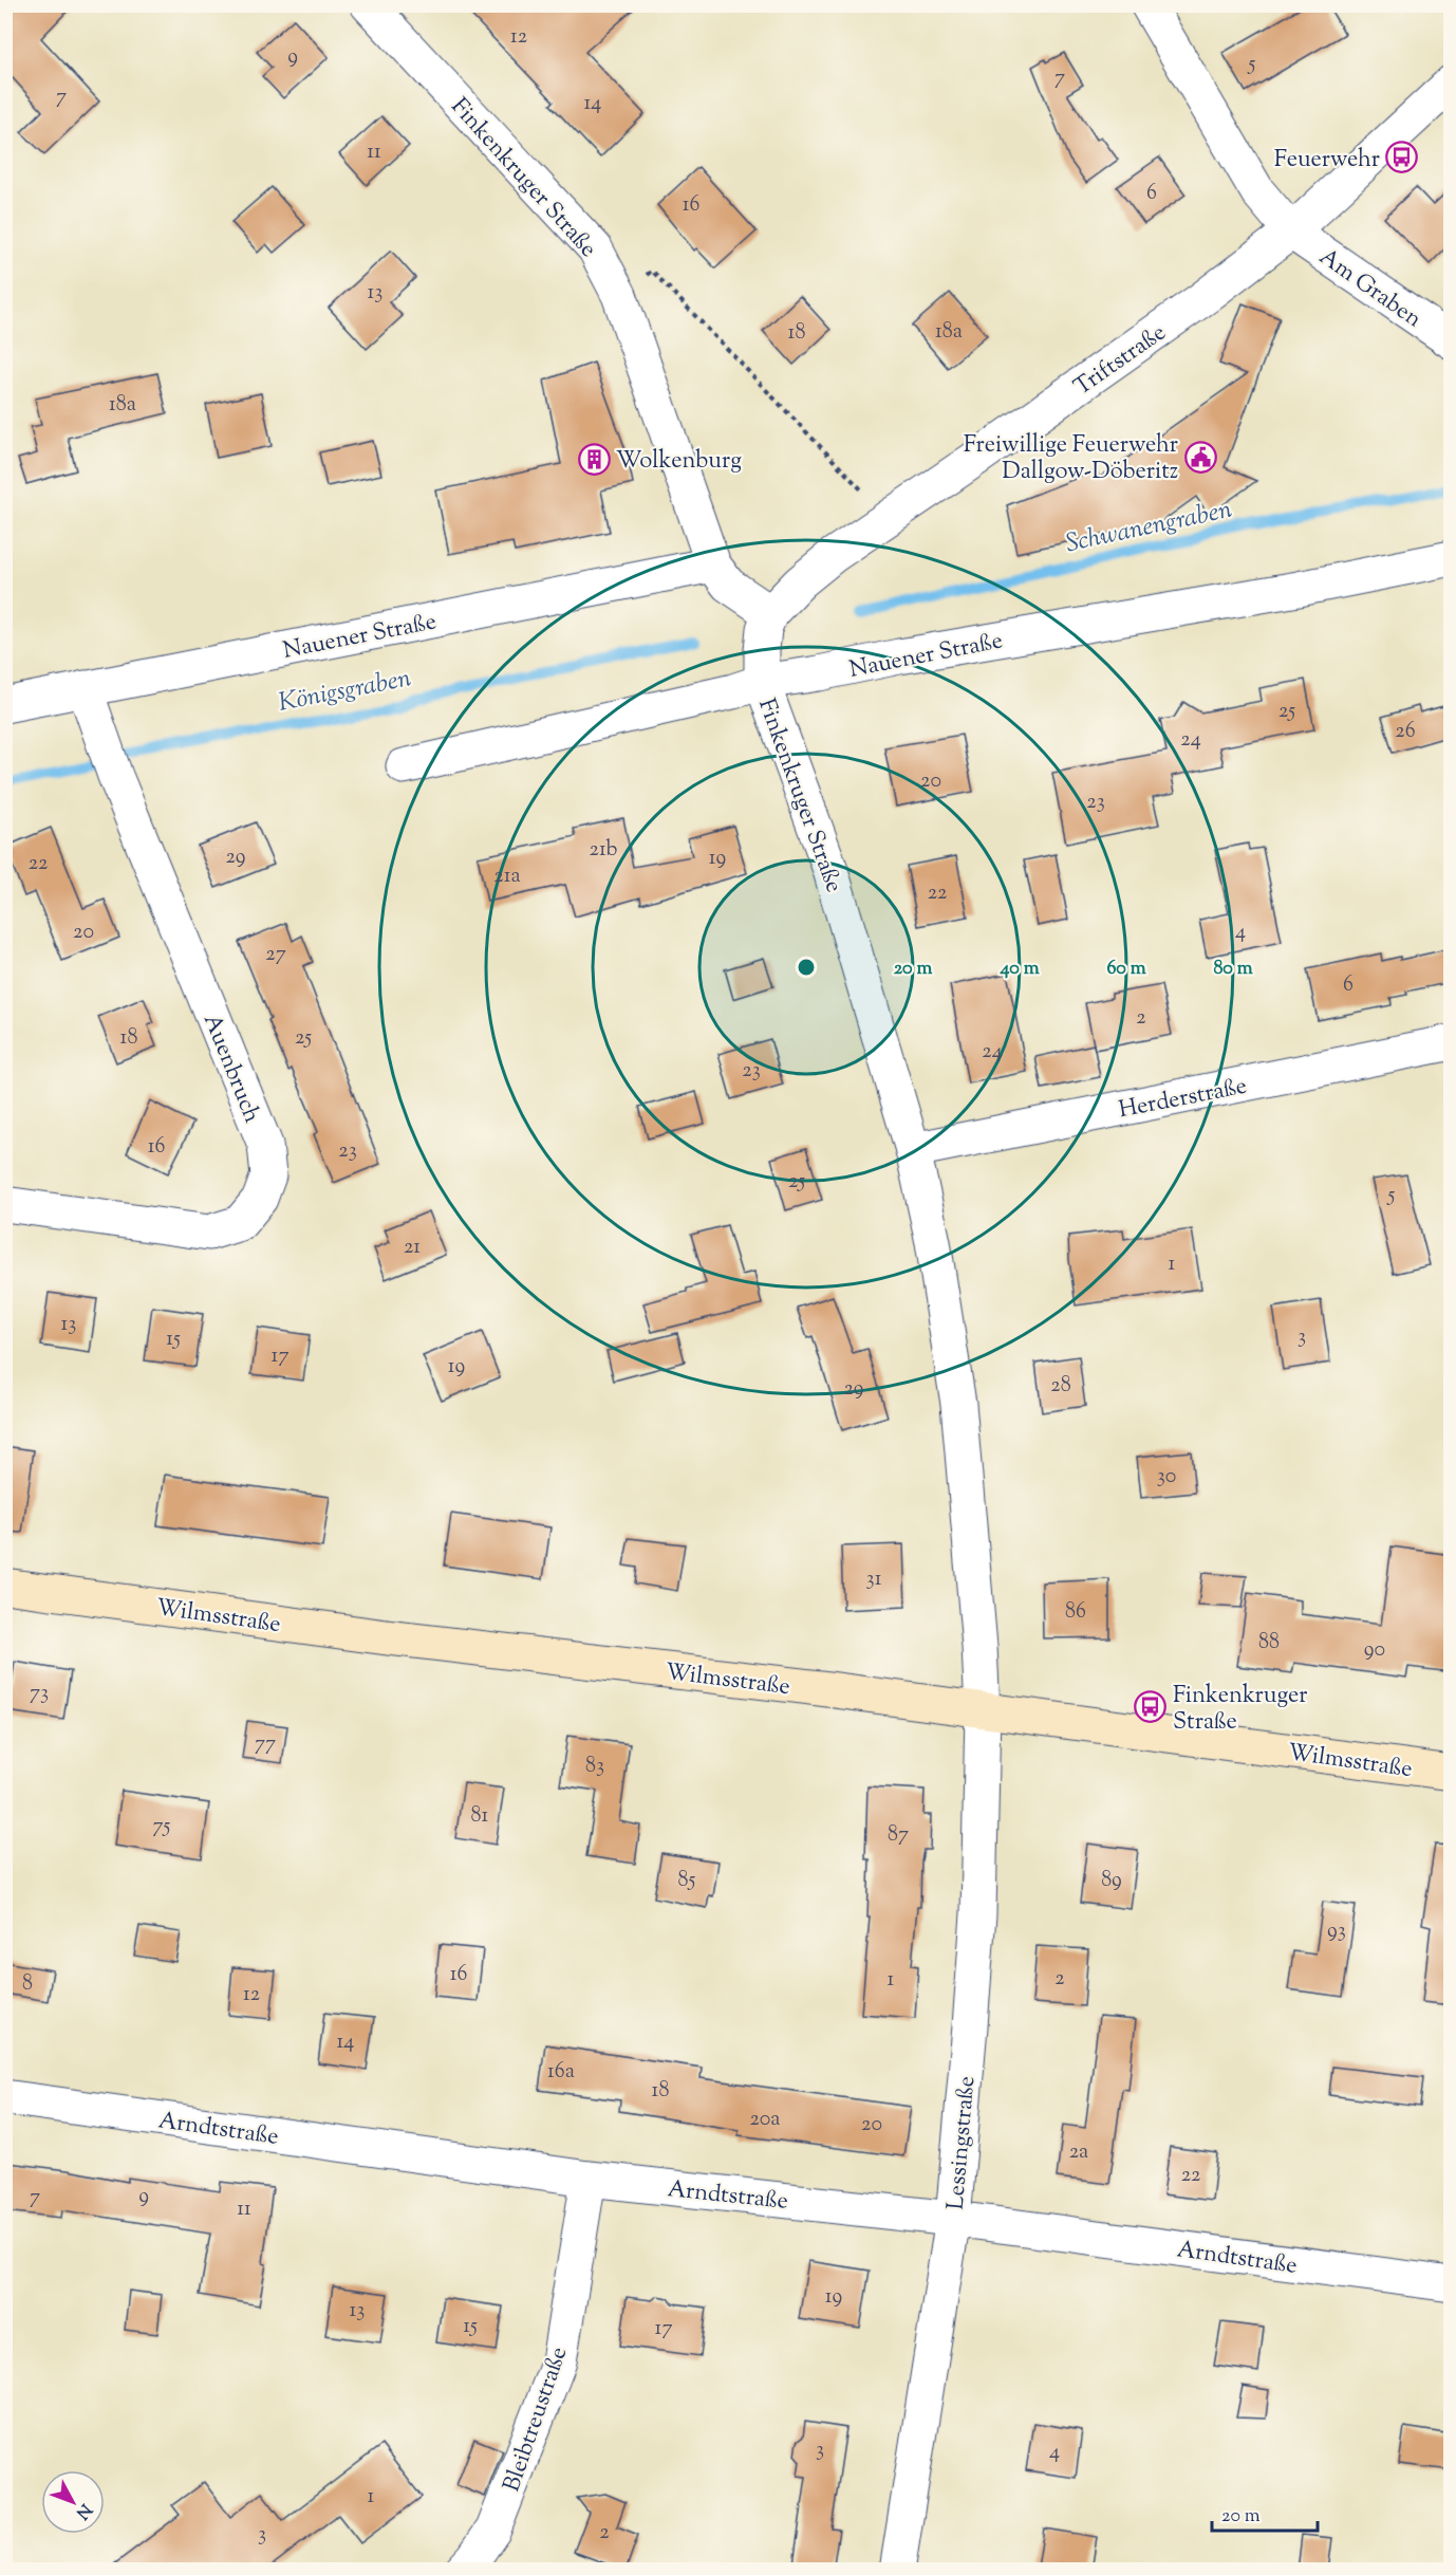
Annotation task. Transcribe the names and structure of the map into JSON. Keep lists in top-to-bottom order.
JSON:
{
  "streets": {
    "street": [
      "Finkenkruger Straße",
      "Am Graben",
      "Triftstraße",
      "Nauener Straße",
      "Auenbruch",
      "Herderstraße",
      "Wilmsstraße",
      "Arndtstraße",
      "Lessingstraße",
      "Bleibtreustraße"
    ]
  },
  "crossings": [
    ["Finkenkruger Straße", "Triftstraße"],
    ["Finkenkruger Straße", "Nauener Straße"],
    ["Finkenkruger Straße", "Herderstraße"],
    ["Finkenkruger Straße", "Wilmsstraße"],
    ["Finkenkruger Straße", "Lessingstraße"],
    ["Am Graben", "Triftstraße"],
    ["Nauener Straße", "Auenbruch"],
    ["Wilmsstraße", "Lessingstraße"],
    ["Arndtstraße", "Lessingstraße"],
    ["Arndtstraße", "Bleibtreustraße"]
  ],
  "water": ["Schwanengraben", "Königsgraben"],
  "places": {
    "bus stop": ["Feuerwehr", "Finkenkruger Straße"],
    "public building": ["Freiwillige Feuerwehr Dallgow-Döberitz"],
    "building": ["Wolkenburg"]
  },
  "house_numbers": [
    "12",
    "9",
    "5",
    "7",
    "7",
    "14",
    "11",
    "6",
    "16",
    "13",
    "18a",
    "18",
    "18a",
    "25",
    "26",
    "24",
    "20",
    "23",
    "21b",
    "29",
    "19",
    "22",
    "21a",
    "22",
    "20",
    "4",
    "27",
    "6",
    "2",
    "18",
    "25",
    "24",
    "23",
    "16",
    "23",
    "25",
    "5",
    "21",
    "1",
    "13",
    "3",
    "15",
    "17",
    "19",
    "28",
    "29",
    "30",
    "31",
    "86",
    "88",
    "90",
    "73",
    "77",
    "83",
    "81",
    "75",
    "87",
    "85",
    "89",
    "93",
    "16",
    "2",
    "1",
    "8",
    "12",
    "14",
    "16a",
    "18",
    "20a",
    "20",
    "2a",
    "22",
    "9",
    "7",
    "11",
    "19",
    "13",
    "15",
    "17",
    "3",
    "4",
    "1",
    "2",
    "3"
  ],
  "scale_bar": "20 m",
  "north": "bottom right",
  "rings": [
    "20 m",
    "40 m",
    "60 m",
    "80 m"
  ]
}
